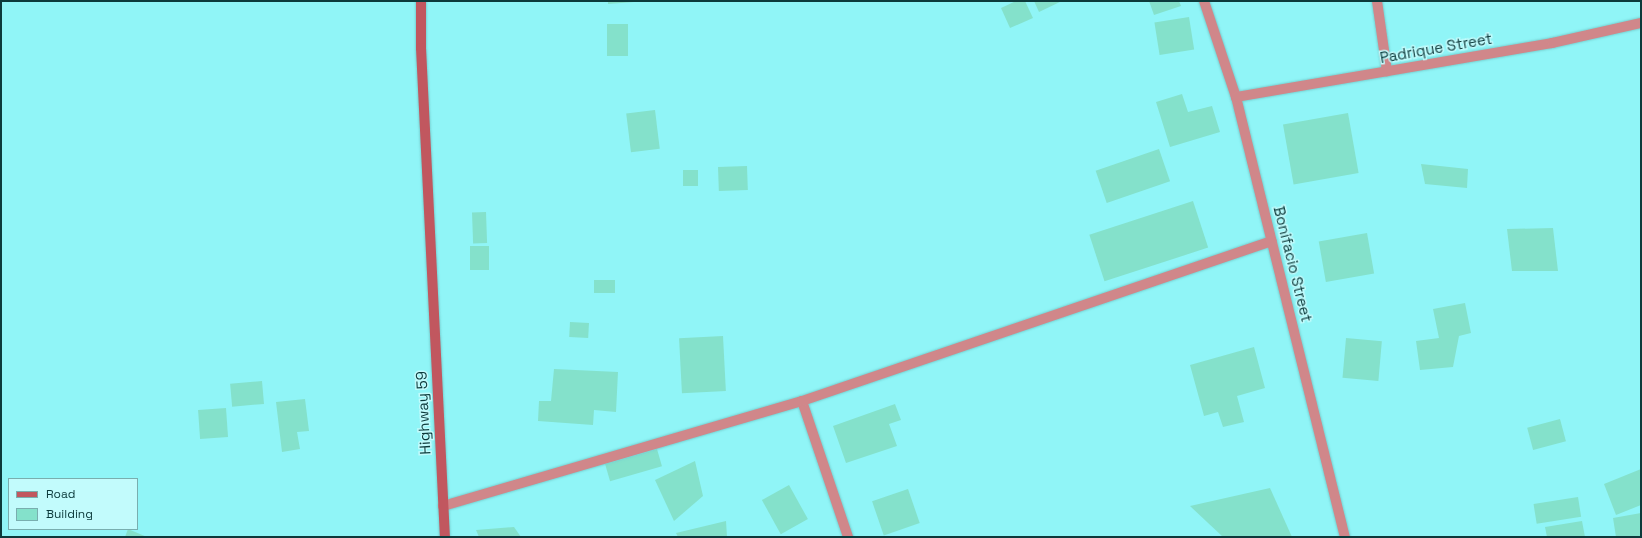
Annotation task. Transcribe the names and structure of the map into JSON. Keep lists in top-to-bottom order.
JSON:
{
  "streets": {
    "street": ["Padrique Street", "Bonifacio Street", "Highway 59"]
  },
  "crossings": [
    ["Padrique Street", "Bonifacio Street"]
  ],
  "legend": ["Road", "Building"]
}
